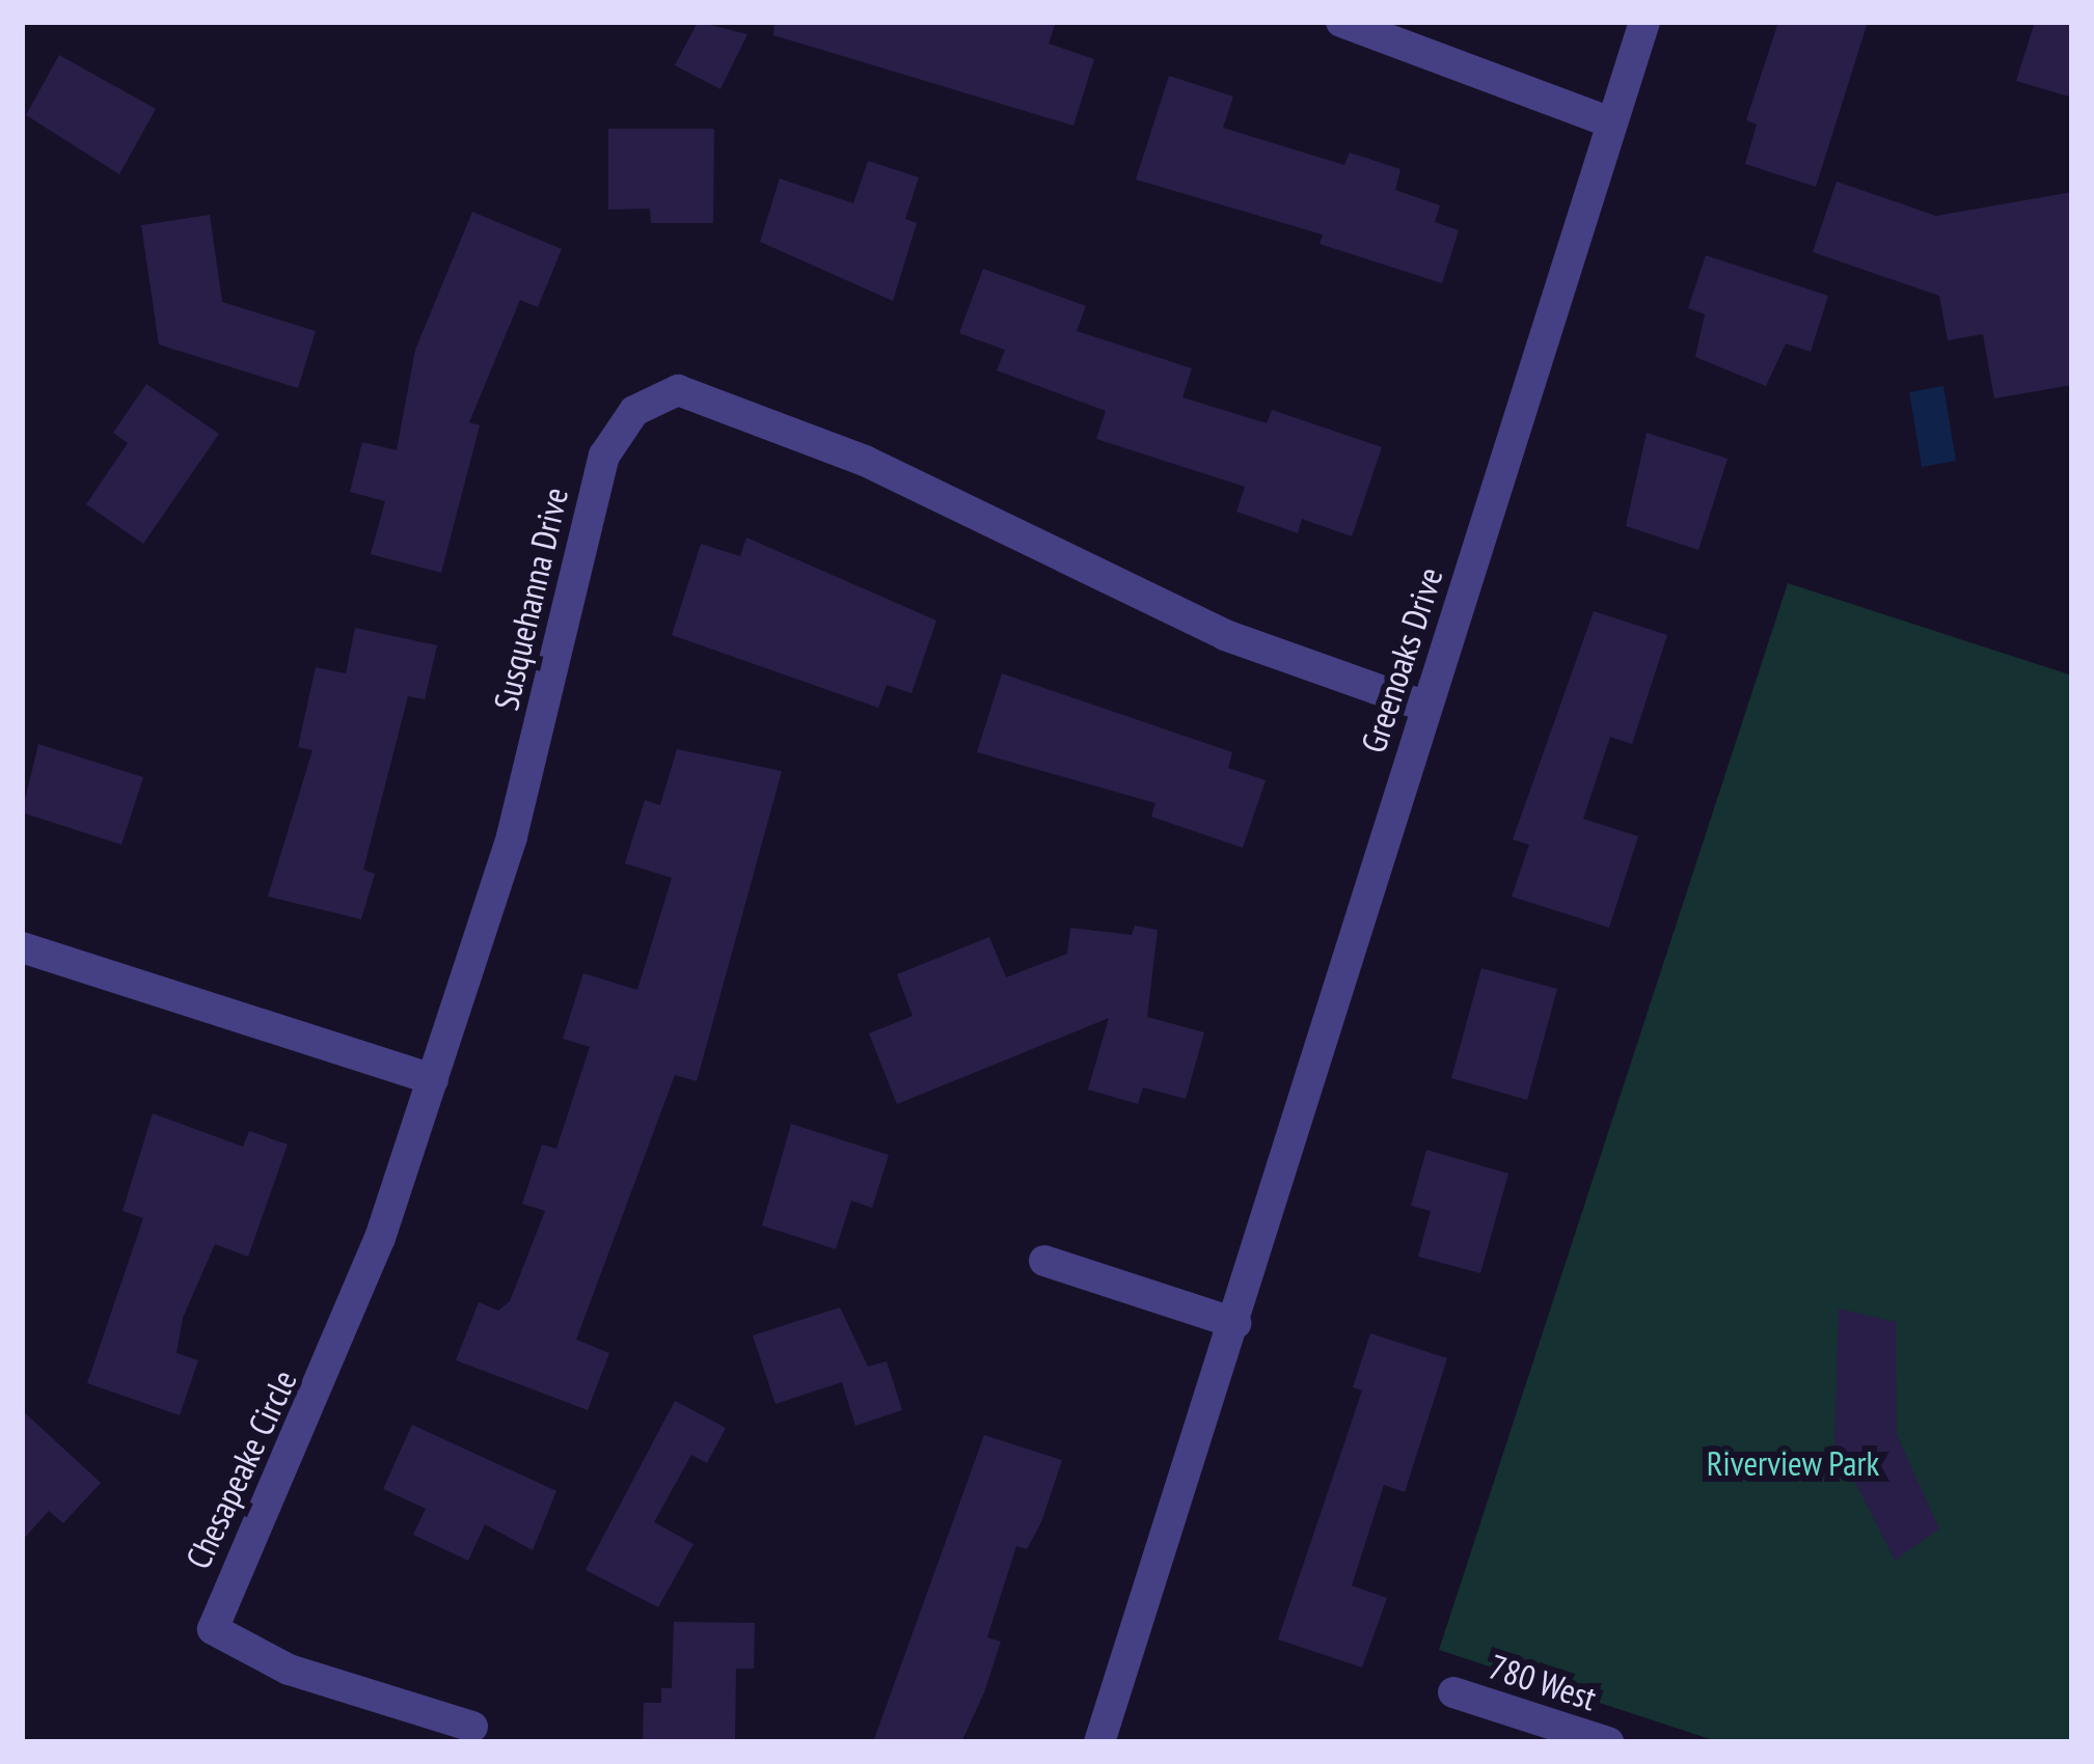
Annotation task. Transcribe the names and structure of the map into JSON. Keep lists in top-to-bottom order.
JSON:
{
  "streets": {
    "street": [
      "Susquehanna Drive",
      "Greenoaks Drive",
      "Chesapeake Circle",
      "780 West"
    ]
  },
  "crossings": [
    ["Susquehanna Drive", "Greenoaks Drive"],
    ["Susquehanna Drive", "Chesapeake Circle"]
  ],
  "parks": ["Riverview Park"]
}
